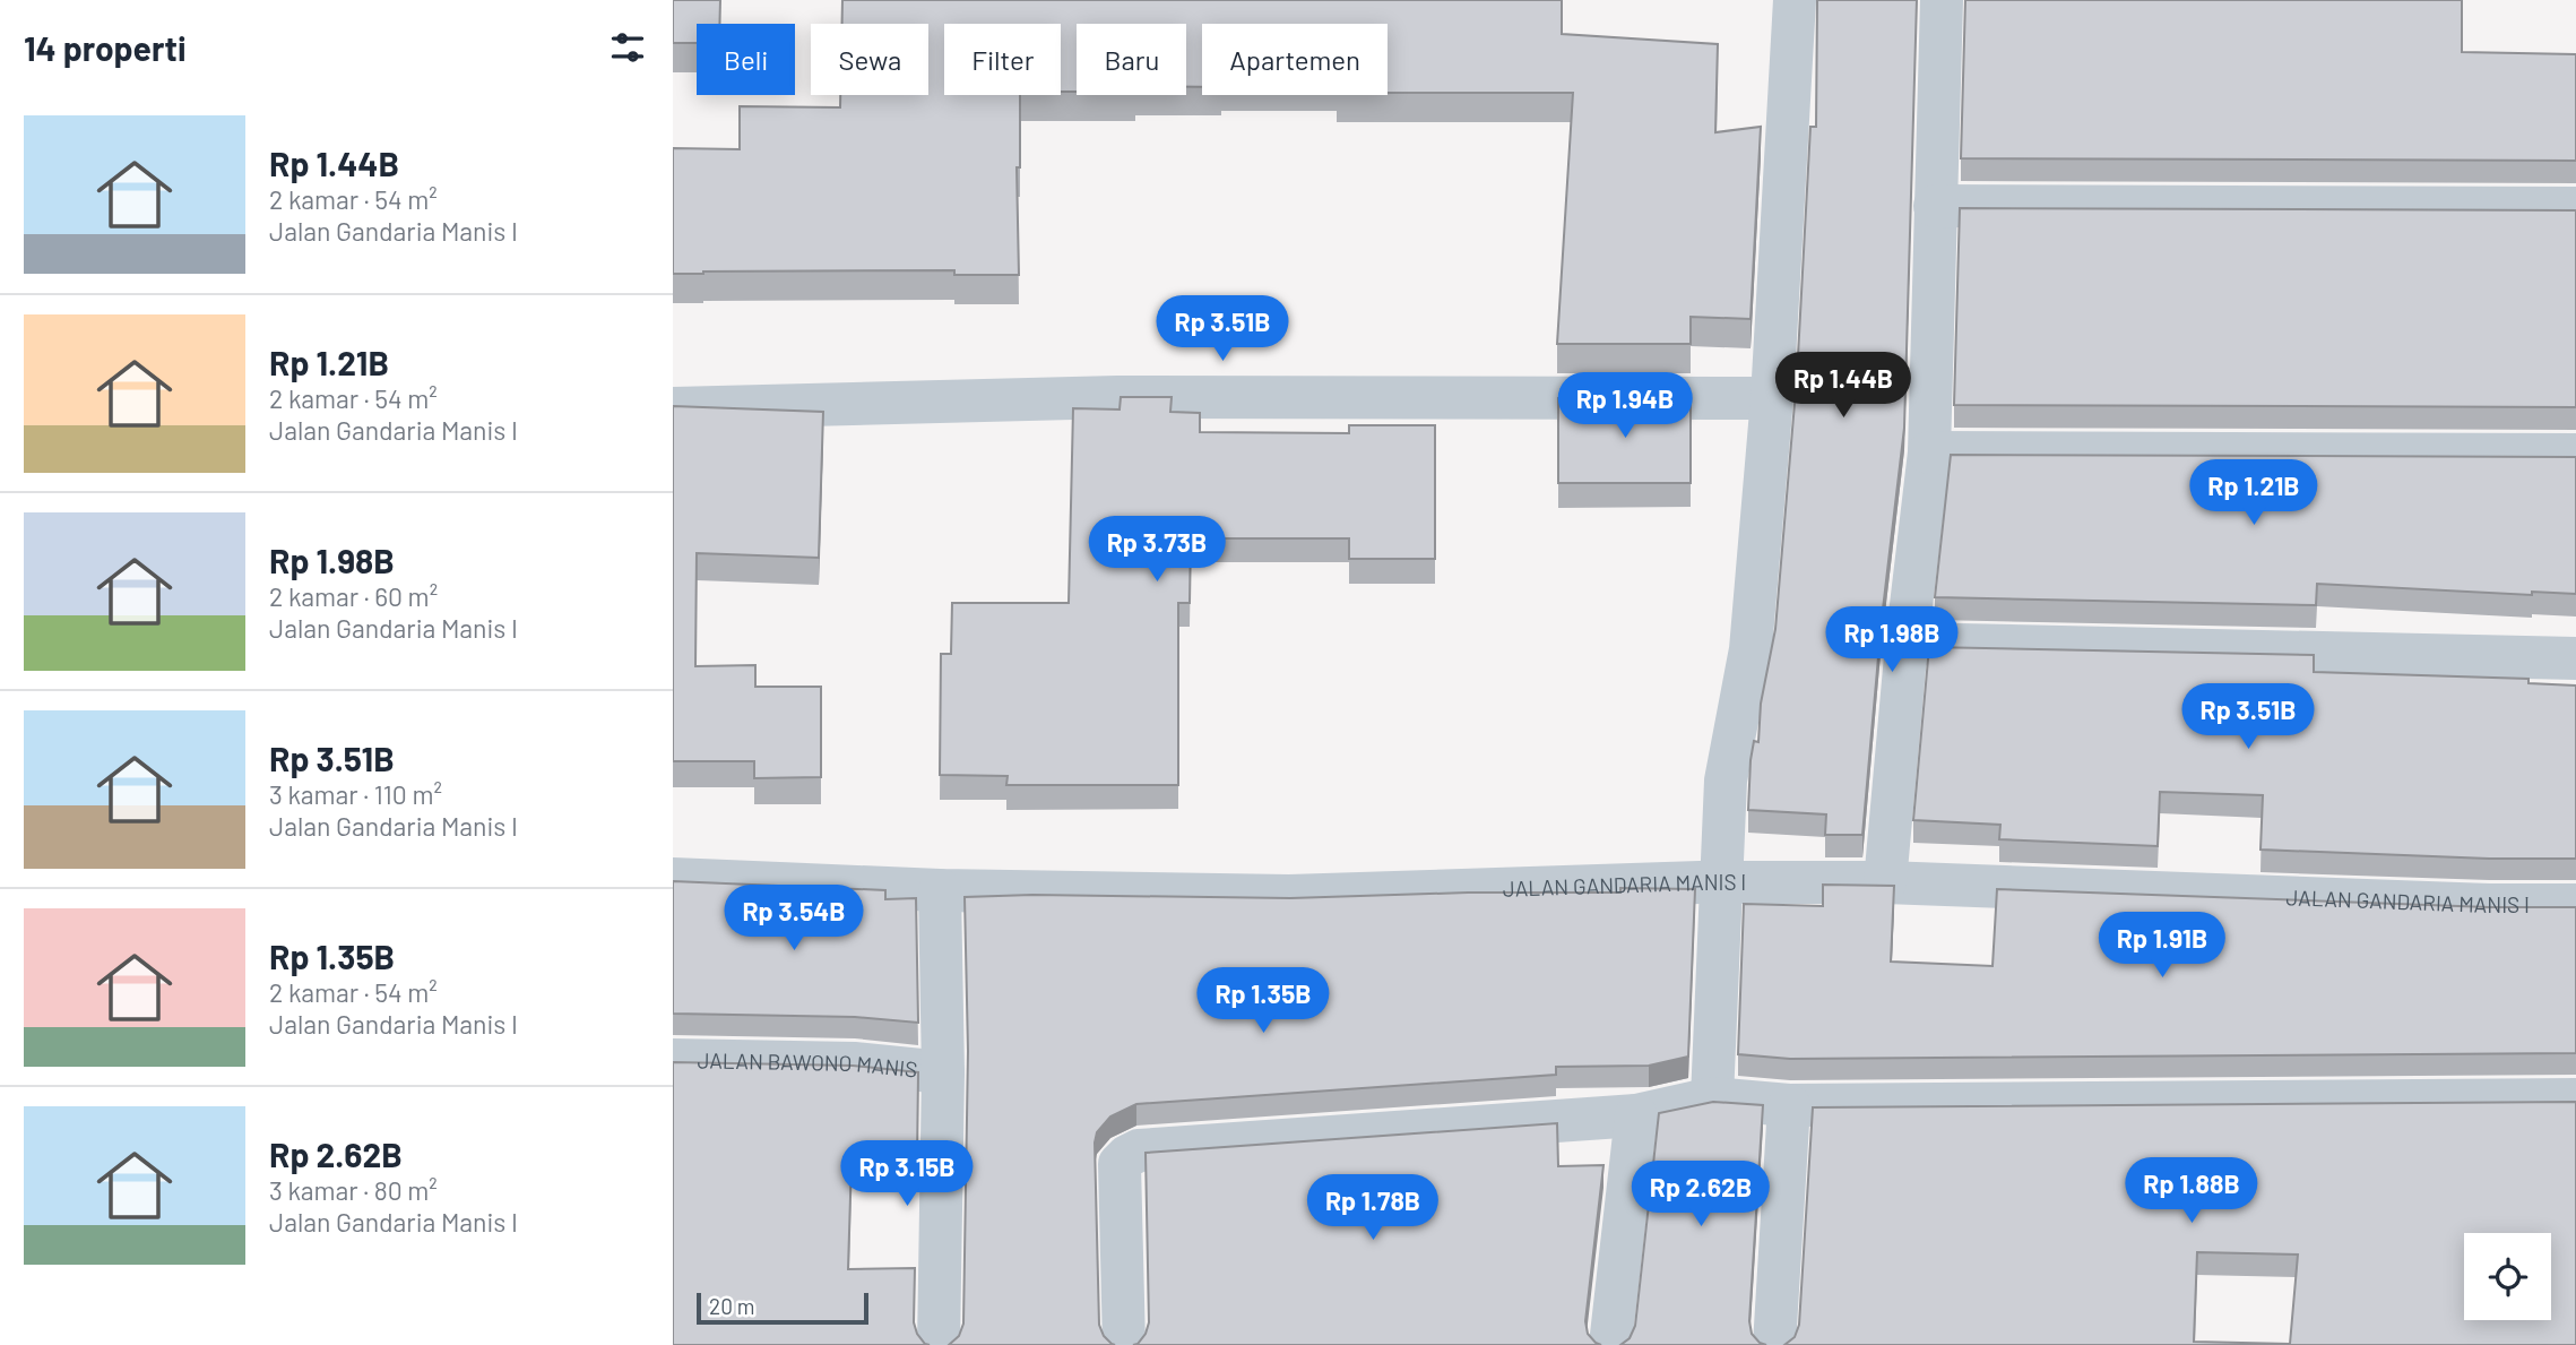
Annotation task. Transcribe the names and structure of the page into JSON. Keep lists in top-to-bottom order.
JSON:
{
  "streets": {
    "street": ["JALAN GANDARIA MANIS I", "JALAN BAWONO MANIS"]
  },
  "scale_bar": "20 m",
  "page": {
    "heading": "14 properti",
    "chip": [
      "Beli",
      "Sewa",
      "Filter",
      "Baru",
      "Apartemen"
    ],
    "list": [
      {
        "name": "Rp 1.44B",
        "note": "2 kamar · 54 m² · Jalan Gandaria Manis I"
      },
      {
        "name": "Rp 1.21B",
        "note": "2 kamar · 54 m² · Jalan Gandaria Manis I"
      },
      {
        "name": "Rp 1.98B",
        "note": "2 kamar · 60 m² · Jalan Gandaria Manis I"
      },
      {
        "name": "Rp 3.51B",
        "note": "3 kamar · 110 m² · Jalan Gandaria Manis I"
      },
      {
        "name": "Rp 1.35B",
        "note": "2 kamar · 54 m² · Jalan Gandaria Manis I"
      },
      {
        "name": "Rp 2.62B",
        "note": "3 kamar · 80 m² · Jalan Gandaria Manis I"
      }
    ],
    "price": [
      "Rp 3.51B",
      "Rp 1.44B",
      "Rp 1.94B",
      "Rp 1.21B",
      "Rp 3.73B",
      "Rp 1.98B",
      "Rp 3.51B",
      "Rp 3.54B",
      "Rp 1.91B",
      "Rp 1.35B",
      "Rp 3.15B",
      "Rp 1.88B",
      "Rp 2.62B",
      "Rp 1.78B"
    ],
    "scale": "20 m"
  }
}
